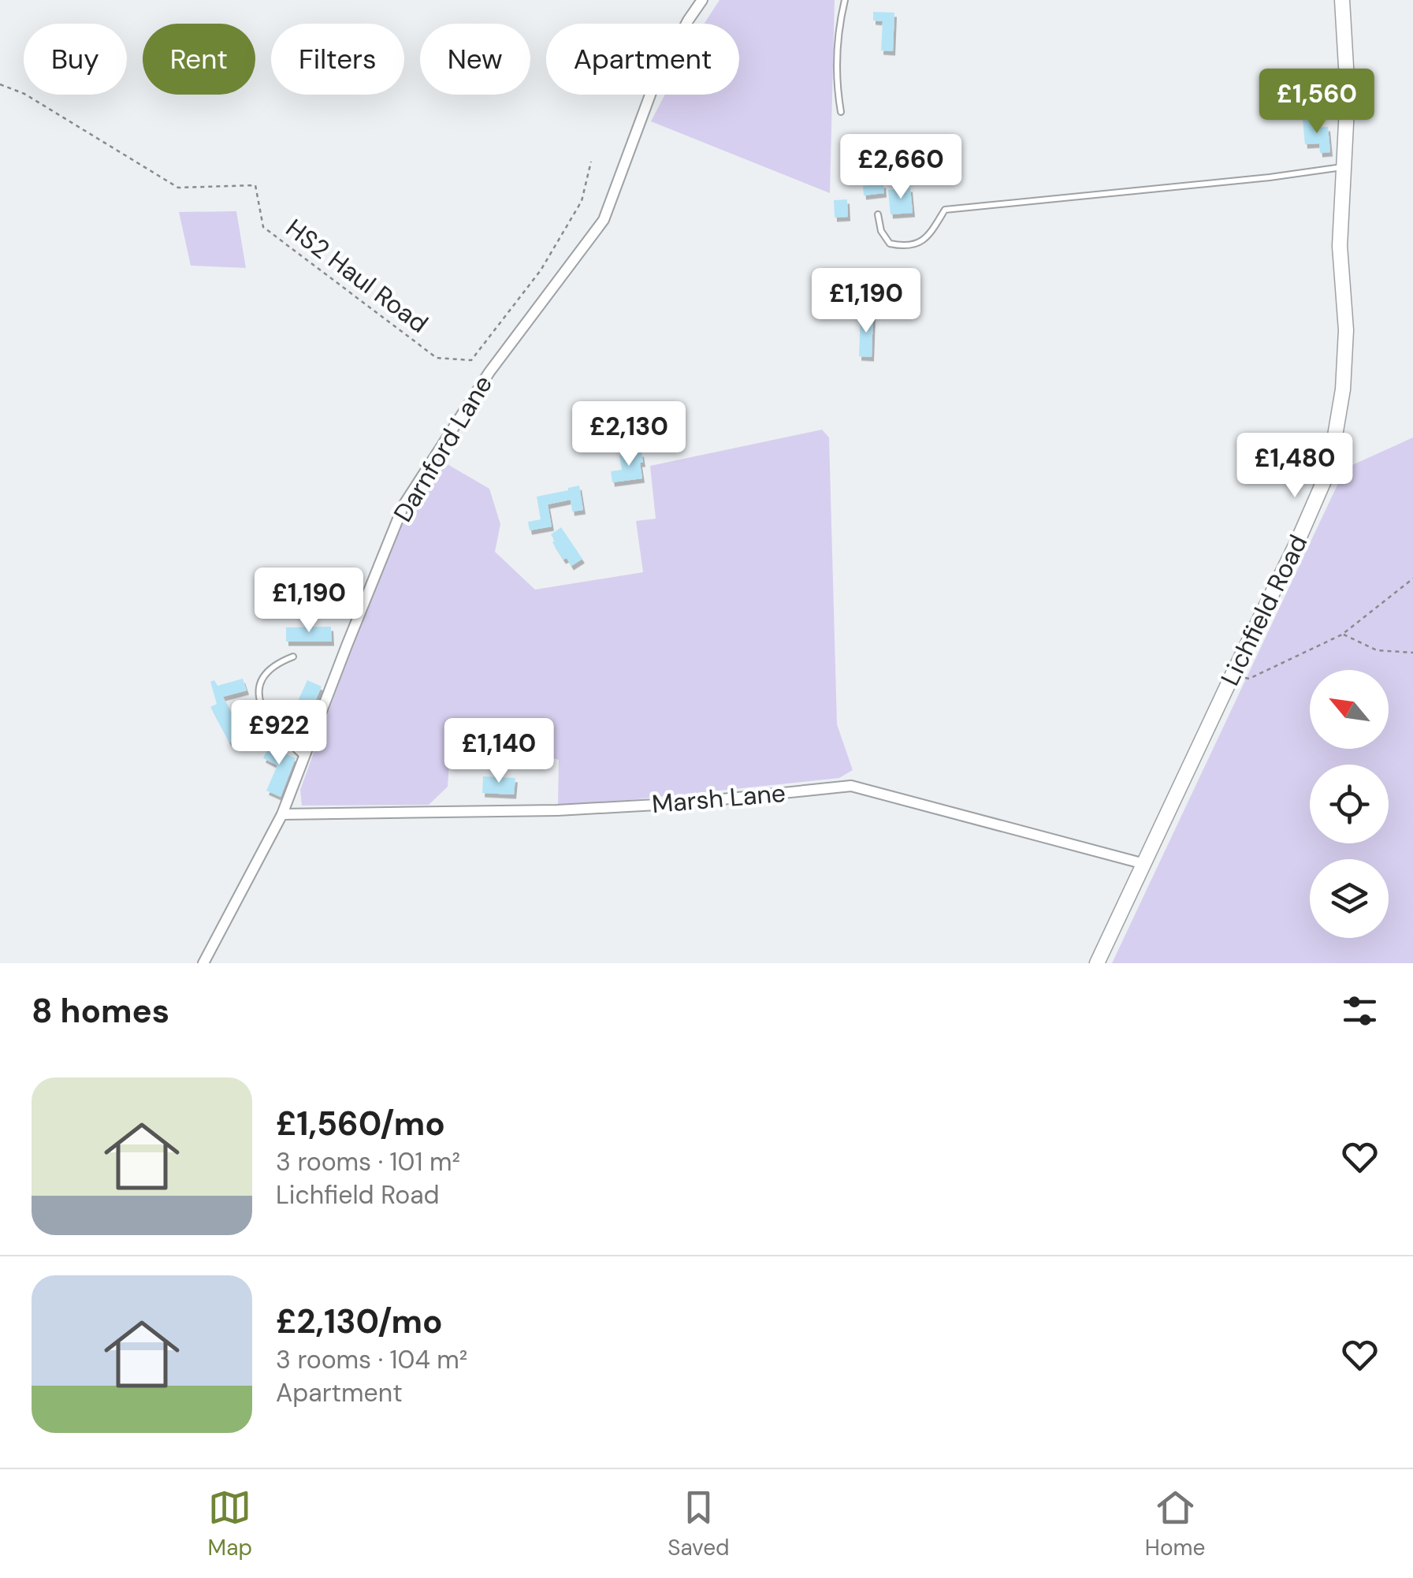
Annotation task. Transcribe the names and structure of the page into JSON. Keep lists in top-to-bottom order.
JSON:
{
  "streets": {
    "street": ["Darnford Lane", "Lichfield Road", "Marsh Lane"],
    "path": ["HS2 Haul Road"]
  },
  "crossings": [
    ["Darnford Lane", "Marsh Lane"],
    ["Lichfield Road", "Marsh Lane"]
  ],
  "north": "top left",
  "page": {
    "chip": [
      "Buy",
      "Rent",
      "Filters",
      "New",
      "Apartment"
    ],
    "price": [
      "£1,560",
      "£2,660",
      "£1,190",
      "£2,130",
      "£1,480",
      "£1,190",
      "£922",
      "£1,140"
    ],
    "heading": "8 homes",
    "list": [
      {
        "name": "£1,560/mo",
        "note": "3 rooms · 101 m² · Lichfield Road"
      },
      {
        "name": "£2,130/mo",
        "note": "3 rooms · 104 m² · Apartment"
      }
    ],
    "tabs": ["Map", "Saved", "Home"]
  }
}
